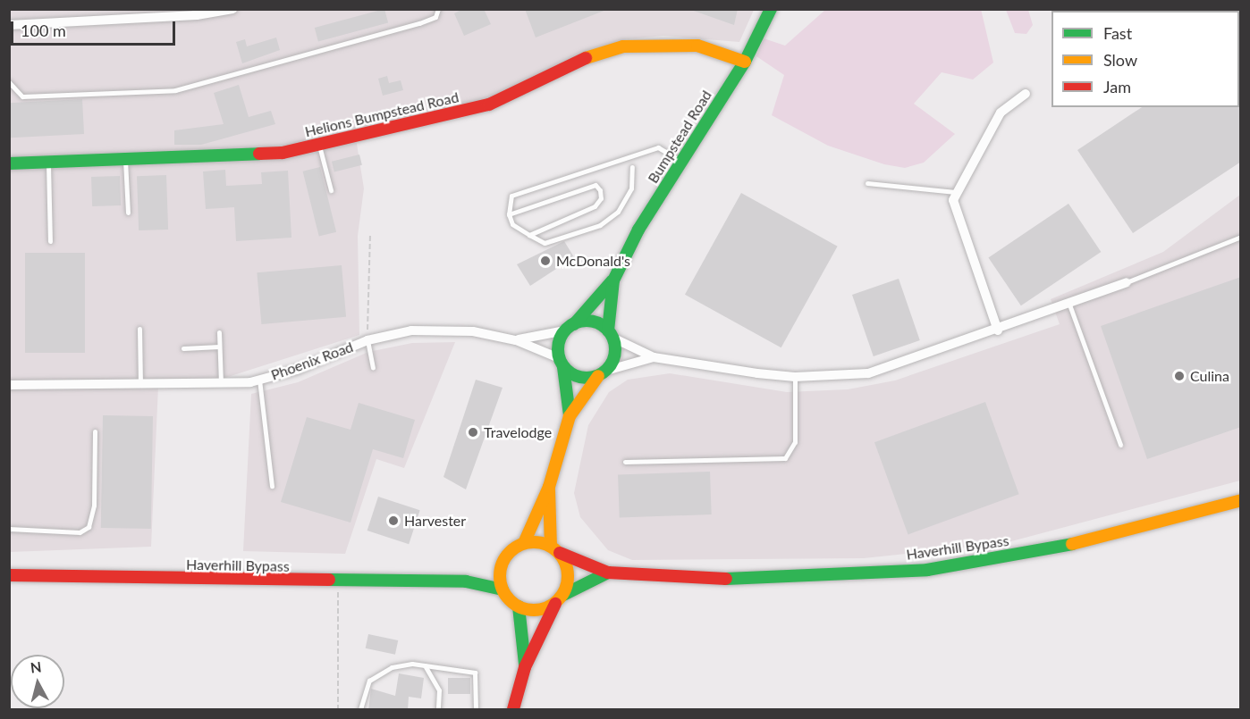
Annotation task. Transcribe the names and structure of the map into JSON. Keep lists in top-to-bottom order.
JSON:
{
  "streets": {
    "main road": ["Helions Bumpstead Road", "Bumpstead Road", "Haverhill Bypass"],
    "street": ["Phoenix Road"]
  },
  "crossings": [
    ["Helions Bumpstead Road", "Bumpstead Road"],
    ["Bumpstead Road", "Phoenix Road"]
  ],
  "places": [
    "McDonald's",
    "Culina",
    "Travelodge",
    "Harvester"
  ],
  "legend": ["Fast", "Slow", "Jam"],
  "scale_bar": "100 m",
  "north": "top"
}
